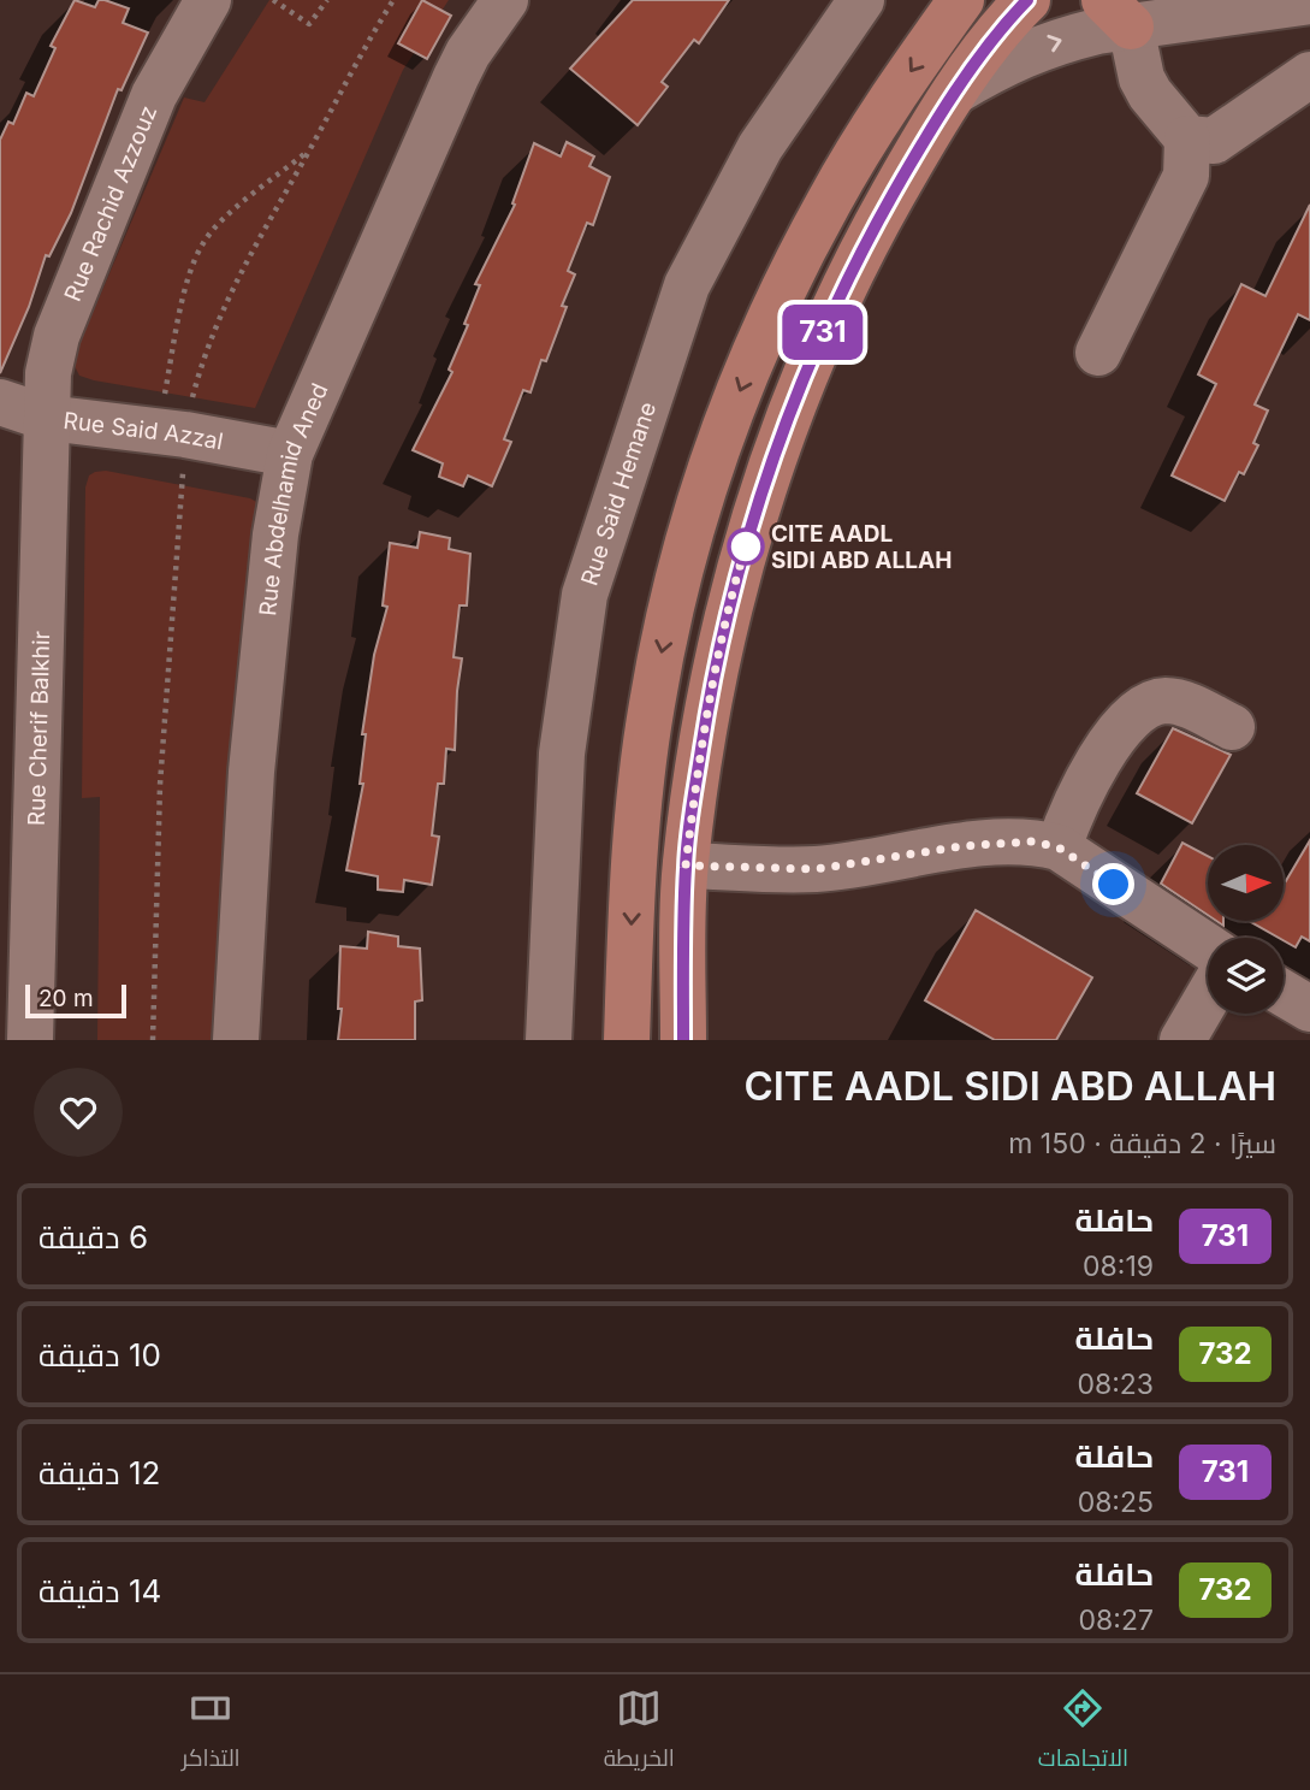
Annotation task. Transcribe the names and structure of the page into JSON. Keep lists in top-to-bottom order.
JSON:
{
  "streets": {
    "street": [
      "Rue Rachid Azzouz",
      "Rue Said Azzal",
      "Rue Said Hemane",
      "Rue Abdelhamid Aned",
      "Rue Cherif Balkhir"
    ]
  },
  "crossings": [
    ["Rue Rachid Azzouz", "Rue Said Azzal"],
    ["Rue Rachid Azzouz", "Rue Cherif Balkhir"],
    ["Rue Said Azzal", "Rue Abdelhamid Aned"],
    ["Rue Said Azzal", "Rue Cherif Balkhir"]
  ],
  "places": ["CITE AADL SIDI ABD ALLAH"],
  "lines": ["bus line 731"],
  "scale_bar": "20 m",
  "north": "right",
  "page": {
    "on_map": "731",
    "scale": "20 m",
    "heading": ["CITE AADL SIDI ABD ALLAH", "سيرًا · 2 دقيقة · 150 m"],
    "list": [
      {
        "mark": "731",
        "name": "حافلة",
        "note": "08:19",
        "value": "6 دقيقة"
      },
      {
        "mark": "732",
        "name": "حافلة",
        "note": "08:23",
        "value": "10 دقيقة"
      },
      {
        "mark": "731",
        "name": "حافلة",
        "note": "08:25",
        "value": "12 دقيقة"
      },
      {
        "mark": "732",
        "name": "حافلة",
        "note": "08:27",
        "value": "14 دقيقة"
      }
    ],
    "tabs": ["الاتجاهات", "الخريطة", "التذاكر"]
  }
}
